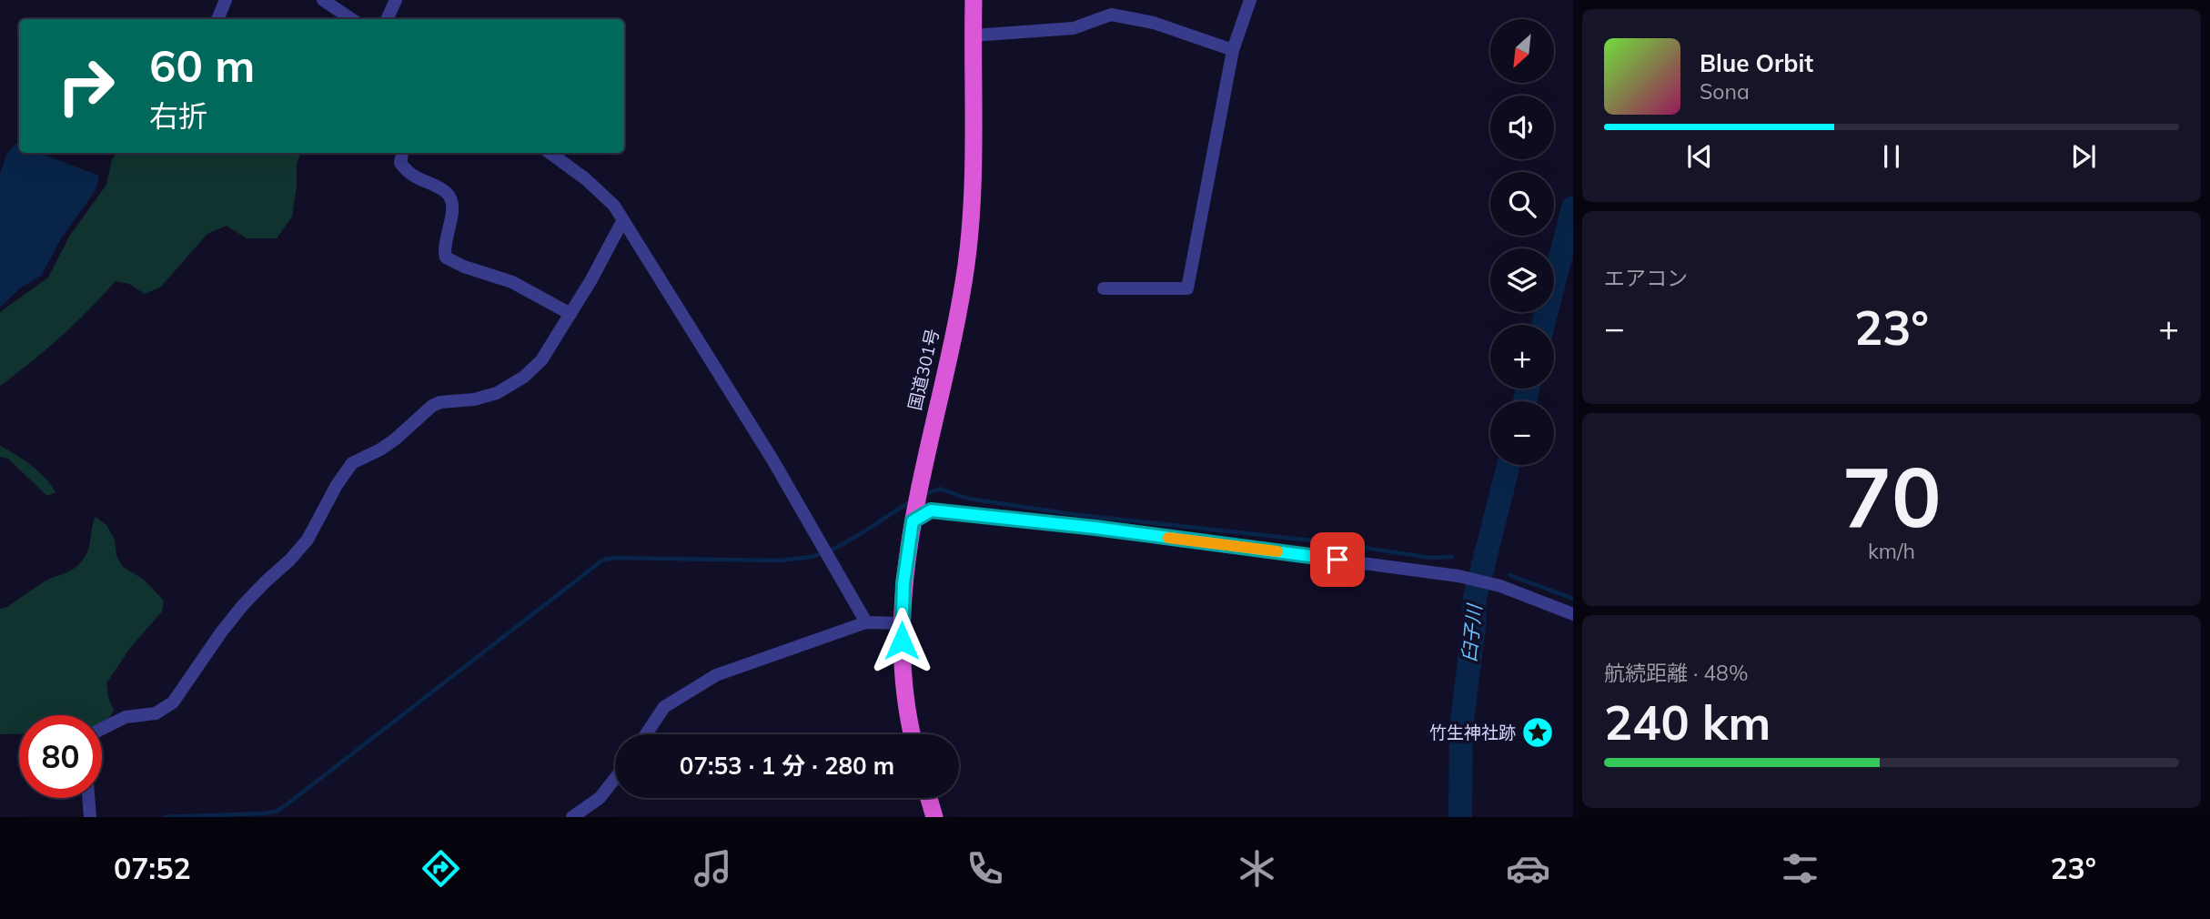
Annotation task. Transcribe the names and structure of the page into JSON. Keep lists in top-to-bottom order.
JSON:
{
  "streets": {
    "highway": ["国道301号"]
  },
  "water": ["臼子川"],
  "places": {
    "place": ["竹生神社跡"]
  },
  "north": "bottom left",
  "page": {
    "map_buttons": ["+", "−"],
    "turn": ["60 m", "右折"],
    "song": ["Blue Orbit", "Sona"],
    "tile": [
      "エアコン",
      ["70", "km/h"],
      ["航続距離 · 48%", "240 km"]
    ],
    "heat": ["−", "23°", "+"],
    "limit": "80",
    "trip": "07:53 · 1 分 · 280 m",
    "tabs": ["07:52", "23°"]
  }
}
